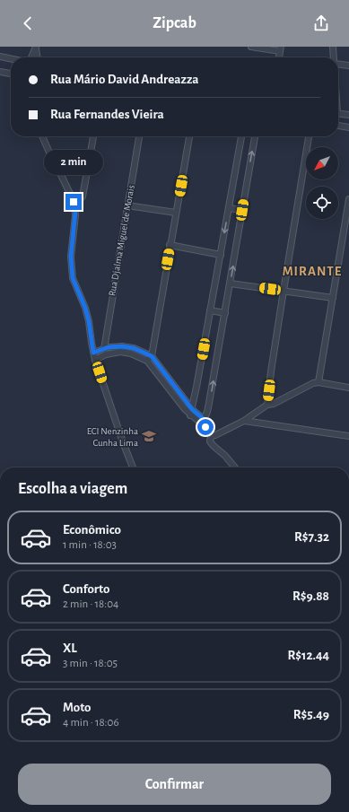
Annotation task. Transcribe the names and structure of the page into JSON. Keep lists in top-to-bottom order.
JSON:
{
  "streets": {
    "street": ["Rua Djalma Miguel de Morais"]
  },
  "districts": ["MIRANTE"],
  "places": {
    "school or university": ["ECI Nenzinha Cunha Lima"]
  },
  "north": "bottom left",
  "page": {
    "header": "Zipcab",
    "banner": ["Rua Mário David Andreazza", "Rua Fernandes Vieira"],
    "bubble": "2 min",
    "heading": "Escolha a viagem",
    "list": [
      {
        "name": "Econômico",
        "note": "1 min · 18:03",
        "value": "R$7.32"
      },
      {
        "name": "Conforto",
        "note": "2 min · 18:04",
        "value": "R$9.88"
      },
      {
        "name": "XL",
        "note": "3 min · 18:05",
        "value": "R$12.44"
      },
      {
        "name": "Moto",
        "note": "4 min · 18:06",
        "value": "R$5.49"
      }
    ],
    "buttons": "Confirmar"
  }
}
